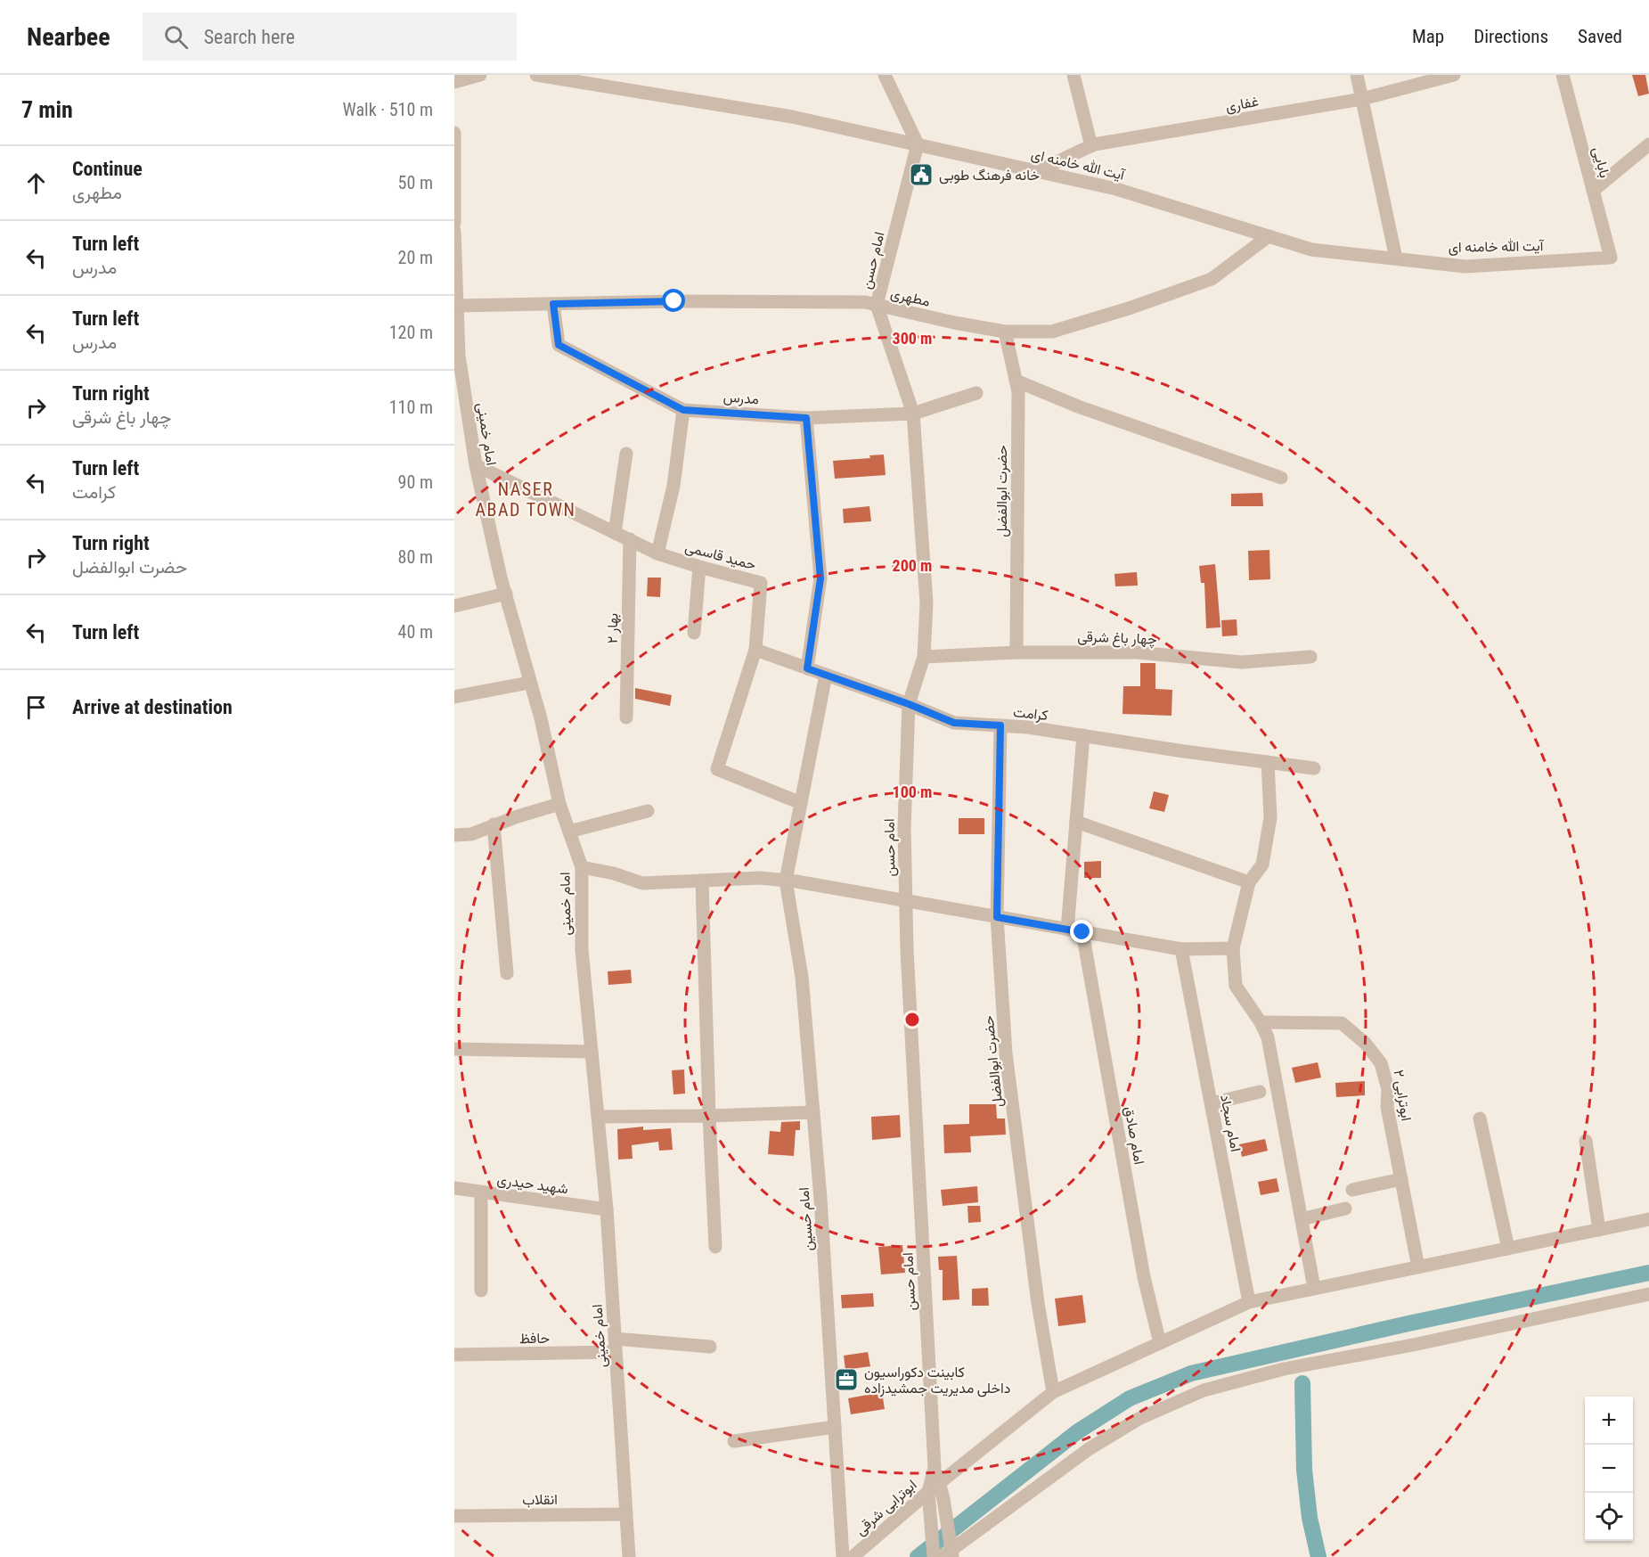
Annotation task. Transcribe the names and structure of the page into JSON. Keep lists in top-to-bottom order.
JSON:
{
  "streets": {
    "street": [
      "غفاری",
      "بابایی",
      "آیت الله خامنه ای",
      "امام حسن",
      "مطهری",
      "مدرس",
      "امام خمینی",
      "حضرت ابوالفضل",
      "حمید قاسمی",
      "بهار ۲",
      "چهار باغ شرقی",
      "کرامت",
      "ابوترابی ۲",
      "امام سجاد",
      "امام صادق",
      "شهید حیدری",
      "امام حسین",
      "حافظ",
      "انقلاب",
      "ابوترابی شرقی"
    ]
  },
  "crossings": [
    ["غفاری", "آیت الله خامنه ای"],
    ["بابایی", "آیت الله خامنه ای"],
    ["آیت الله خامنه ای", "امام حسن"],
    ["آیت الله خامنه ای", "مطهری"],
    ["امام حسن", "مطهری"],
    ["امام حسن", "مدرس"],
    ["امام حسن", "چهار باغ شرقی"],
    ["امام حسن", "کرامت"],
    ["امام حسن", "ابوترابی شرقی"],
    ["مطهری", "مدرس"],
    ["مطهری", "امام خمینی"],
    ["مطهری", "حضرت ابوالفضل"],
    ["امام خمینی", "حمید قاسمی"],
    ["امام خمینی", "شهید حیدری"],
    ["امام خمینی", "حافظ"],
    ["امام خمینی", "انقلاب"],
    ["حضرت ابوالفضل", "چهار باغ شرقی"],
    ["حضرت ابوالفضل", "کرامت"],
    ["حضرت ابوالفضل", "ابوترابی شرقی"],
    ["حمید قاسمی", "بهار ۲"],
    ["حمید قاسمی", "کرامت"],
    ["ابوترابی ۲", "ابوترابی شرقی"],
    ["امام سجاد", "ابوترابی شرقی"],
    ["امام صادق", "ابوترابی شرقی"]
  ],
  "districts": ["NASER ABAD TOWN"],
  "places": {
    "public building": ["خانه فرهنگ طوبی"],
    "office": ["کابینت دکوراسیون داخلی مدیریت جمشیدزاده"]
  },
  "page": {
    "header": "Nearbee",
    "search": "Search here",
    "nav": ["Map", "Directions", "Saved"],
    "heading": ["7 min", "Walk · 510 m"],
    "list": [
      ["Continue", "مطهری", "50 m"],
      ["Turn left", "مدرس", "20 m"],
      ["Turn left", "مدرس", "120 m"],
      ["Turn right", "چهار باغ شرقی", "110 m"],
      ["Turn left", "کرامت", "90 m"],
      ["Turn right", "حضرت ابوالفضل", "80 m"],
      ["Turn left", "40 m"],
      "Arrive at destination"
    ],
    "map_buttons": ["+", "−"]
  },
  "rings": ["300 m", "200 m", "100 m"]
}
